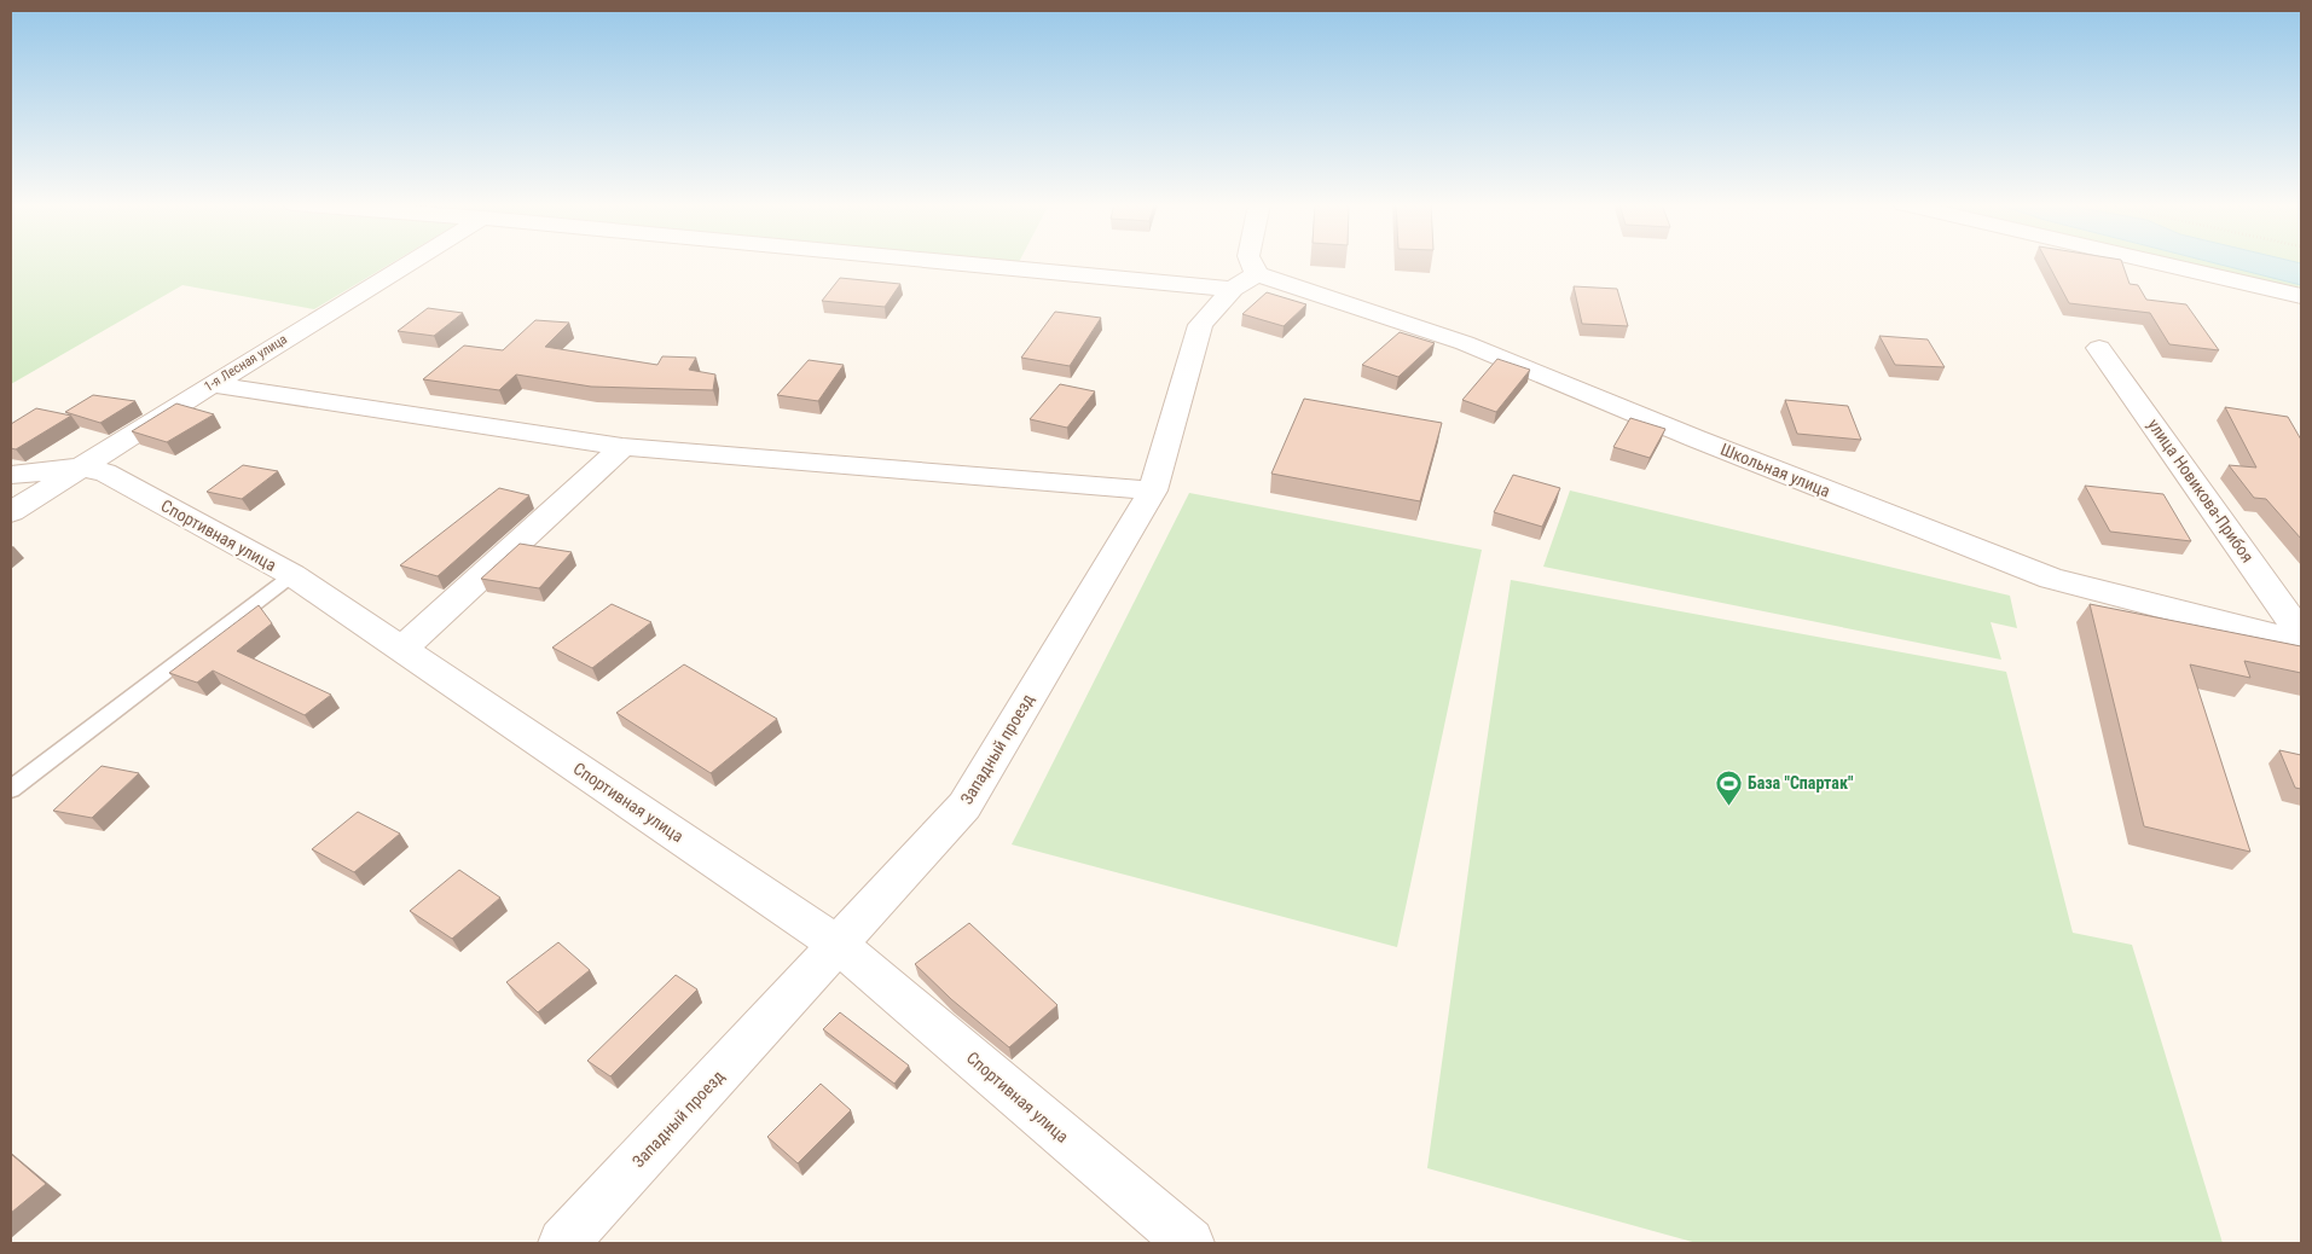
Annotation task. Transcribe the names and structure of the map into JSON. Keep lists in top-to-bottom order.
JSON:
{
  "streets": {
    "street": [
      "1-я Лесная улица",
      "Школьная улица",
      "улица Новикова-Прибоя",
      "Спортивная улица",
      "Западный проезд"
    ]
  },
  "crossings": [
    ["1-я Лесная улица", "Спортивная улица"],
    ["Школьная улица", "Западный проезд"],
    ["Спортивная улица", "Западный проезд"]
  ],
  "places": {
    "sports": ["База \"Спартак\""]
  }
}
